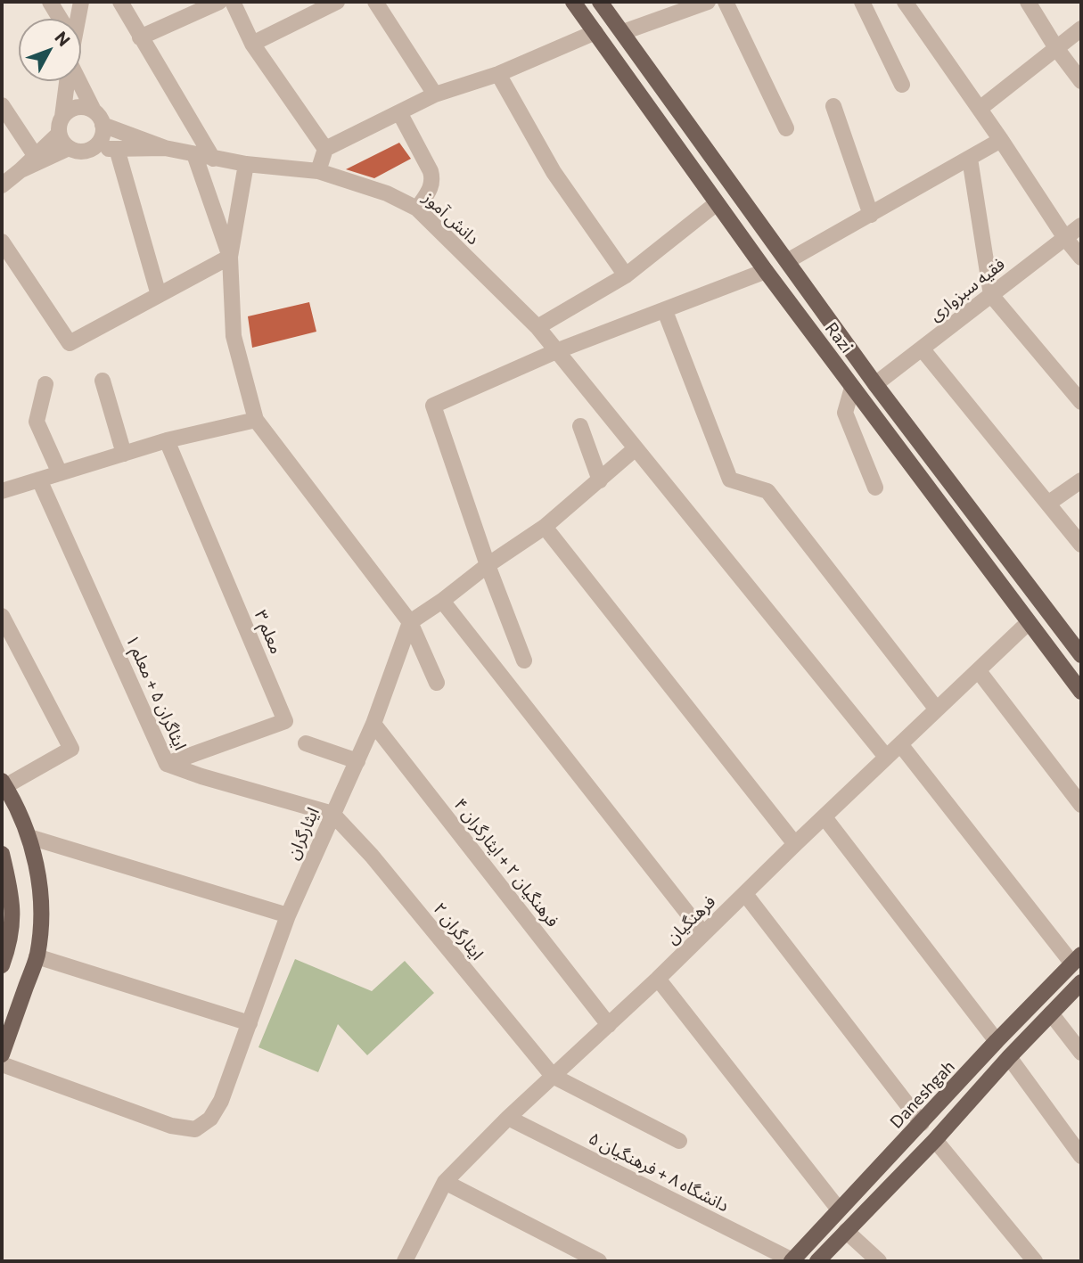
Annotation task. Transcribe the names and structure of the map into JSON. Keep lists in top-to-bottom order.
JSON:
{
  "streets": {
    "main road": ["Razi", "Daneshgah"],
    "street": [
      "دانش آموز",
      "فقیه سبزواری",
      "معلم ۳",
      "ایثاگران ۵ + معلم ۱",
      "ایثارگران",
      "فرهنگیان ۲ + ایثارگران ۴",
      "فرهنگیان",
      "ایثارگران ۲",
      "دانشگاه ۸ + فرهنگیان ۵"
    ]
  },
  "crossings": [
    ["دانش آموز", "فرهنگیان"],
    ["فقیه سبزواری", "Razi"],
    ["Razi", "فرهنگیان"],
    ["معلم ۳", "ایثاگران ۵ + معلم ۱"],
    ["ایثاگران ۵ + معلم ۱", "ایثارگران"],
    ["ایثاگران ۵ + معلم ۱", "ایثارگران ۲"],
    ["ایثارگران", "فرهنگیان ۲ + ایثارگران ۴"],
    ["ایثارگران", "ایثارگران ۲"],
    ["فرهنگیان ۲ + ایثارگران ۴", "فرهنگیان"],
    ["فرهنگیان", "ایثارگران ۲"],
    ["فرهنگیان", "دانشگاه ۸ + فرهنگیان ۵"],
    ["Daneshgah", "دانشگاه ۸ + فرهنگیان ۵"]
  ],
  "north": "top right"
}
